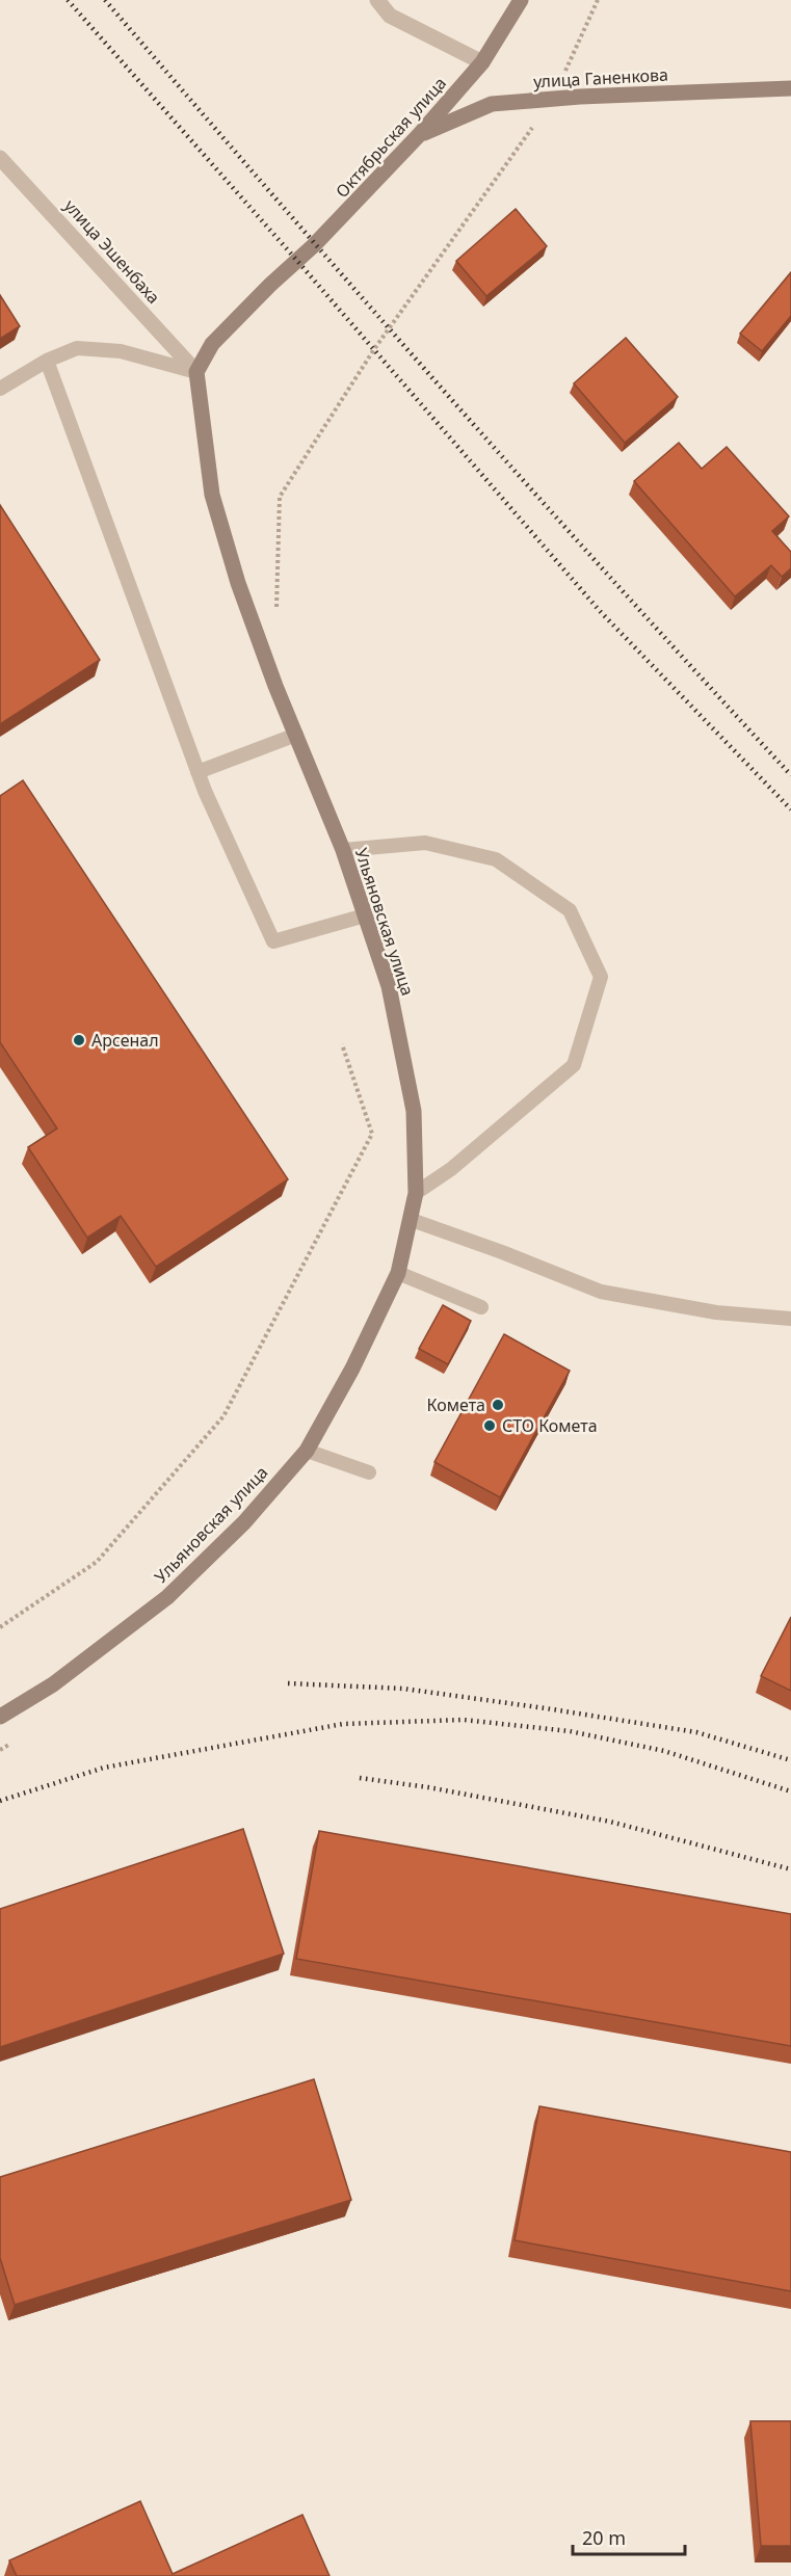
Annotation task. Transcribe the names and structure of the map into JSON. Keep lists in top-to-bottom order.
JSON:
{
  "streets": {
    "main road": ["улица Ганенкова", "Октябрьская улица", "Ульяновская улица"],
    "street": ["улица Эшенбаха"]
  },
  "crossings": [
    ["улица Ганенкова", "Октябрьская улица"],
    ["Октябрьская улица", "улица Эшенбаха"],
    ["Октябрьская улица", "Ульяновская улица"],
    ["улица Эшенбаха", "Ульяновская улица"]
  ],
  "places": ["Арсенал", "Комета", "СТО Комета"],
  "scale_bar": "20 m"
}
